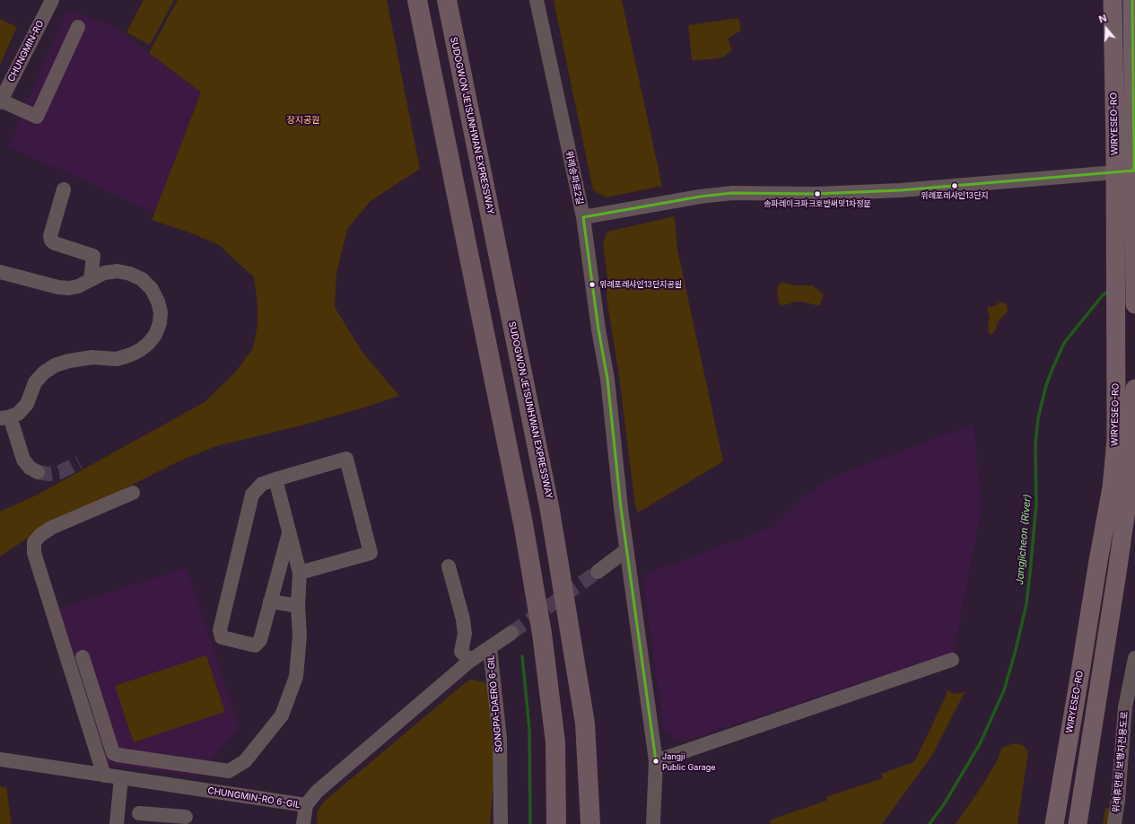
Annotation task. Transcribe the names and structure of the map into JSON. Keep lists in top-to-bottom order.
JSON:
{
  "streets": {
    "highway": ["SUDOGWON JE1SUNHWAN EXPRESSWAY"],
    "main road": ["WIRYESEO-RO"],
    "street": [
      "CHUNGMIN-RO",
      "위례송파로2길",
      "SONGPA-DAERO 6-GIL",
      "위례휴먼링 보행자전용도로",
      "CHUNGMIN-RO 6-GIL"
    ]
  },
  "crossings": [
    ["SONGPA-DAERO 6-GIL", "CHUNGMIN-RO 6-GIL"]
  ],
  "water": ["Jangjicheon (River)"],
  "parks": ["장지공원"],
  "places": [
    "위례포레샤인13단지",
    "송파레이크파크호반써밋1차정문",
    "위례포레샤인13단지공원",
    "Jangji Public Garage"
  ],
  "north": "top"
}
